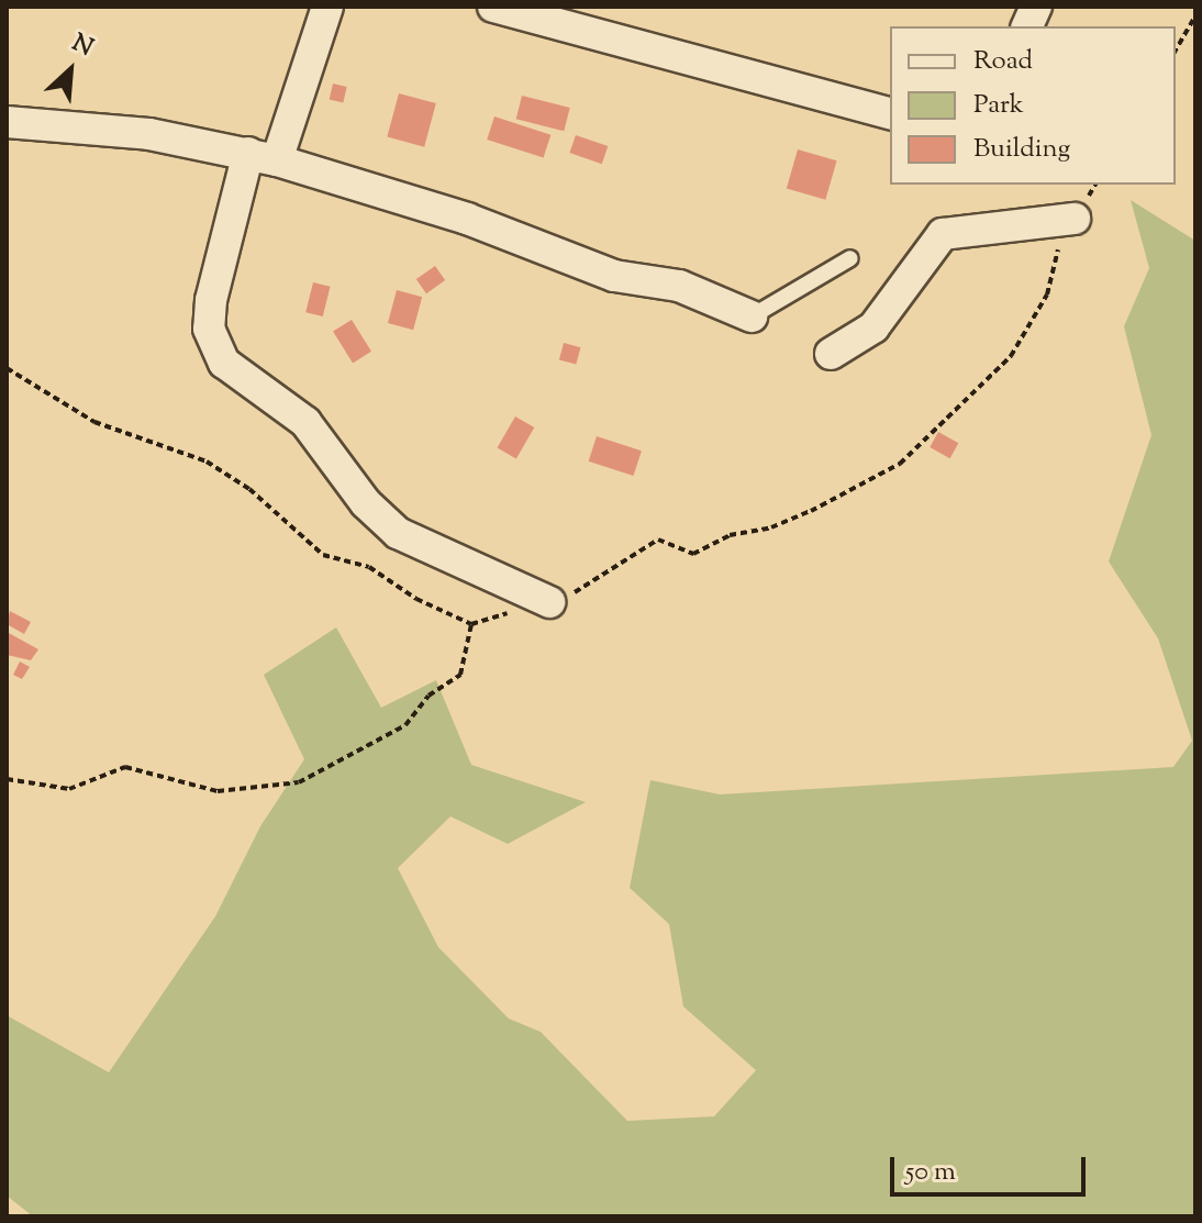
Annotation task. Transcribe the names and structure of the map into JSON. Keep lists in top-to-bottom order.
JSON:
{
  "legend": ["Road", "Park", "Building"],
  "scale_bar": "50 m",
  "north": "top right"
}
